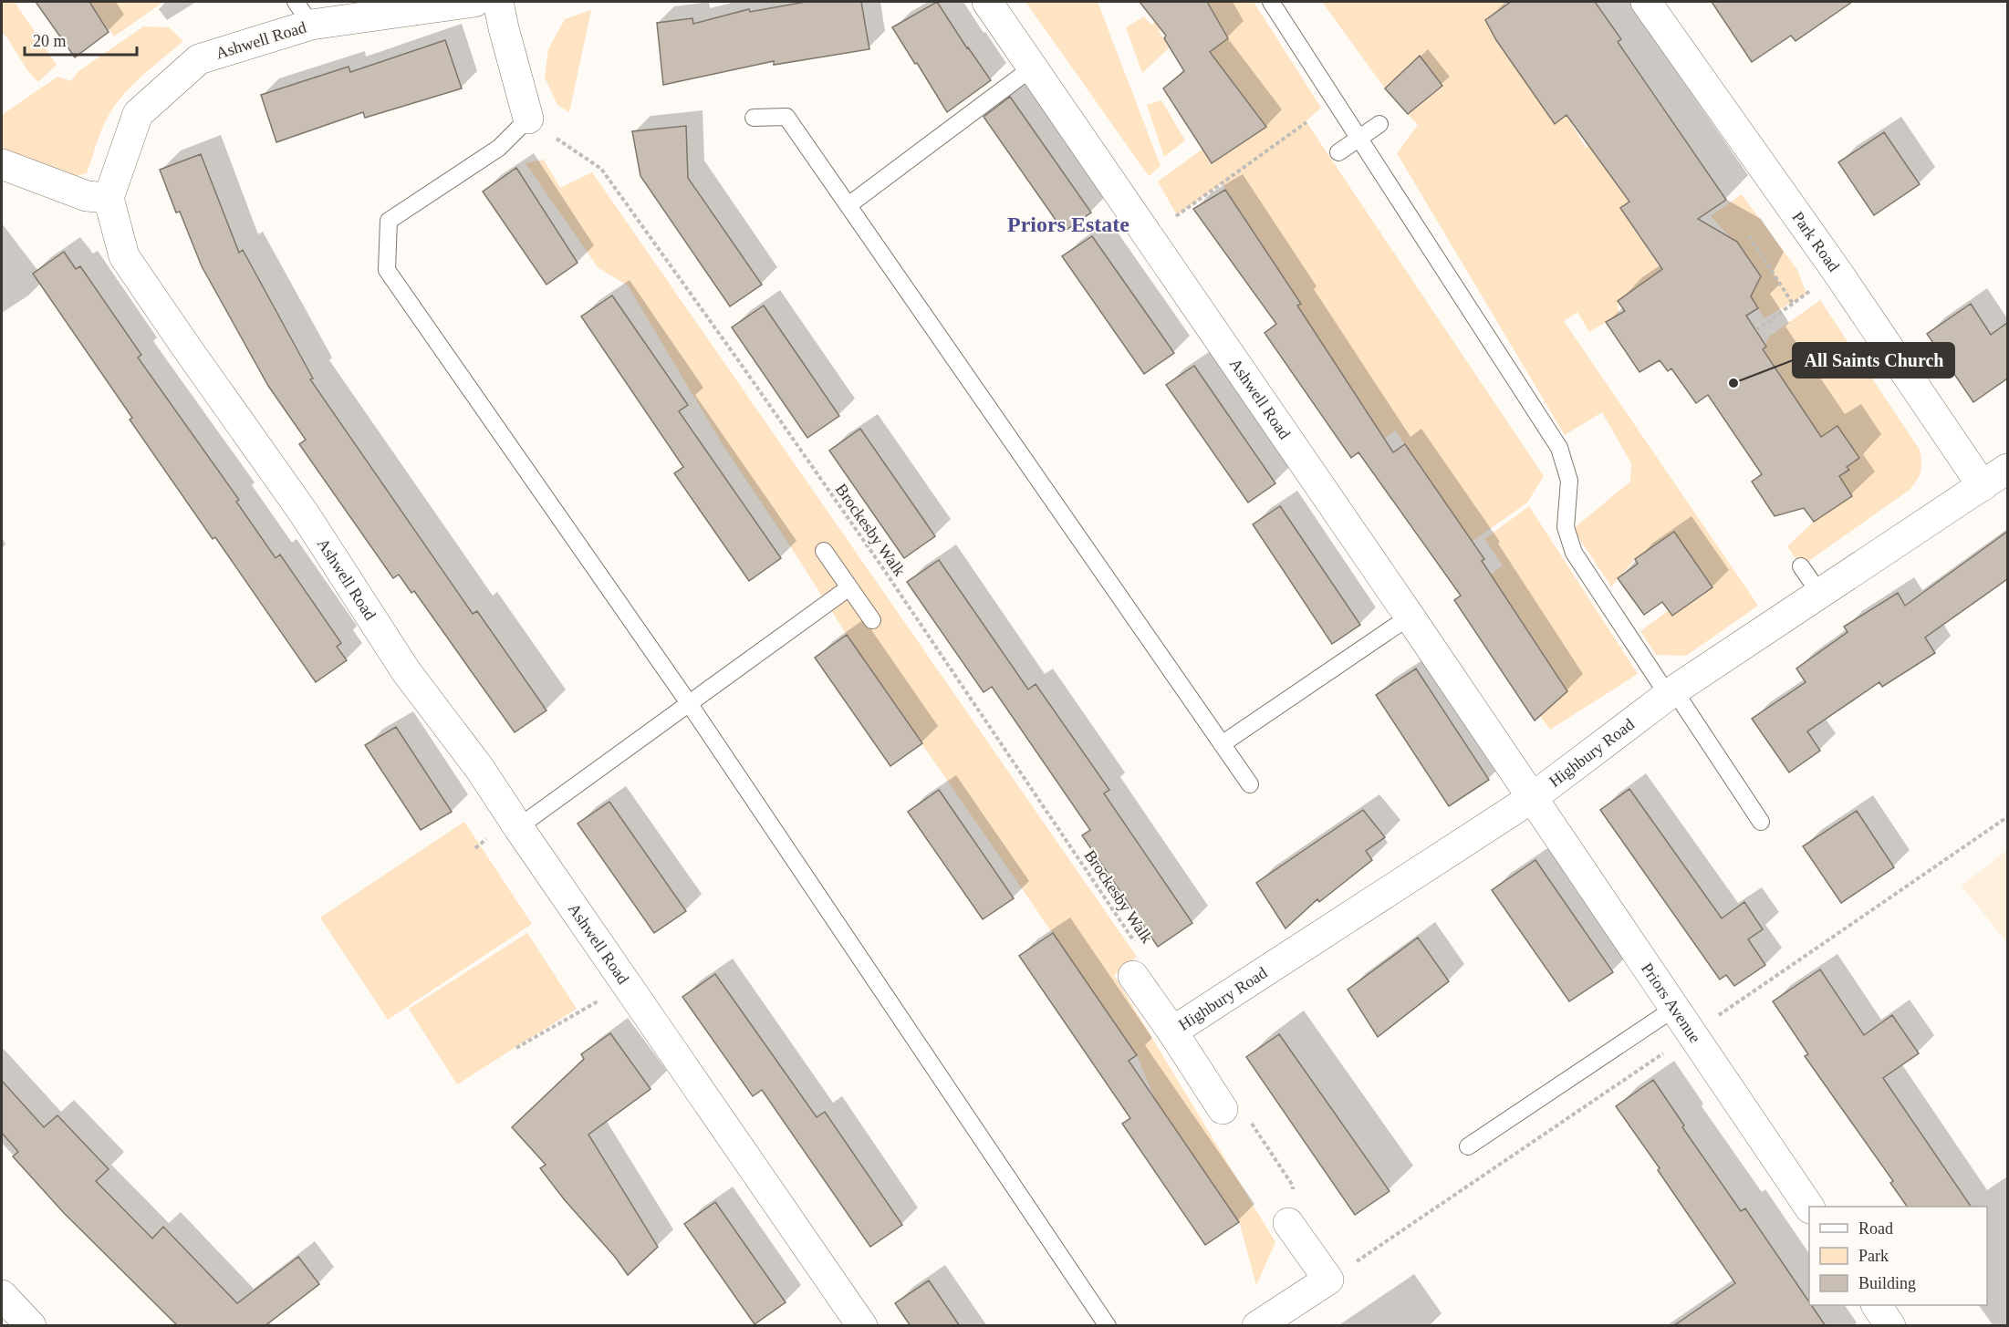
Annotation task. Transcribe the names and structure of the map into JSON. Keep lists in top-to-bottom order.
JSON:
{
  "streets": {
    "street": [
      "Ashwell Road",
      "Park Road",
      "Highbury Road",
      "Priors Avenue"
    ],
    "path": ["Brockesby Walk"]
  },
  "crossings": [
    ["Ashwell Road", "Highbury Road"],
    ["Ashwell Road", "Priors Avenue"],
    ["Park Road", "Highbury Road"],
    ["Brockesby Walk", "Highbury Road"],
    ["Highbury Road", "Priors Avenue"]
  ],
  "districts": ["Priors Estate"],
  "places": ["All Saints Church"],
  "legend": ["Road", "Park", "Building"],
  "scale_bar": "20 m"
}
